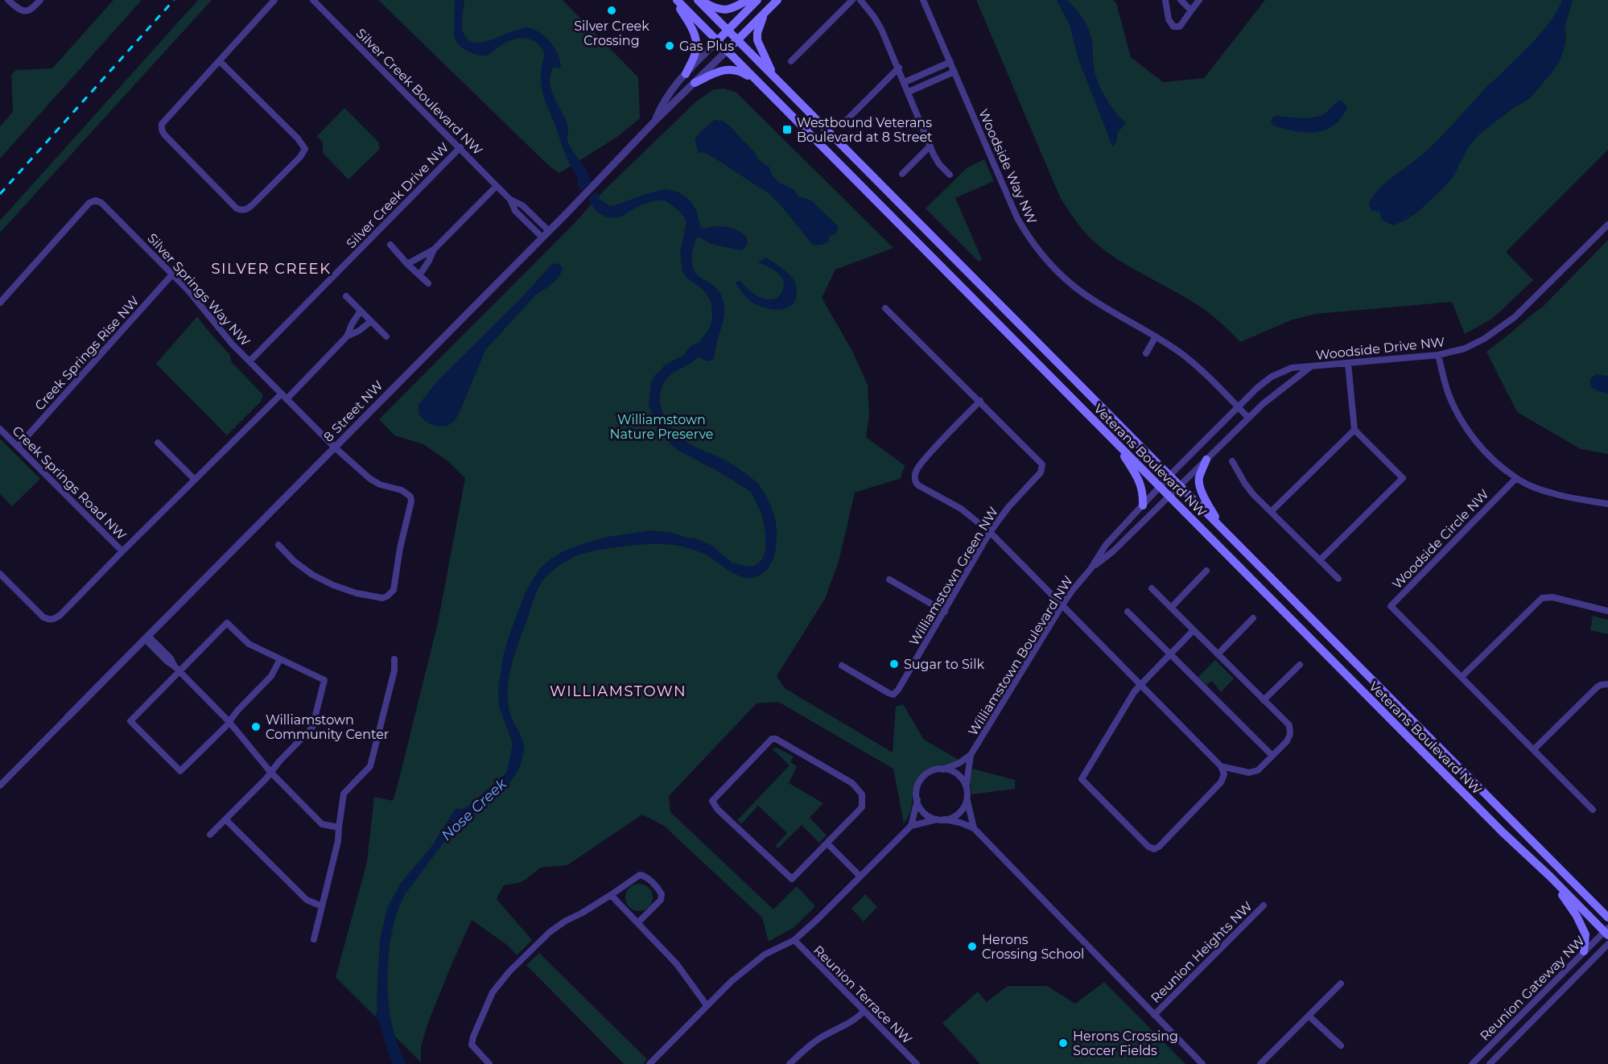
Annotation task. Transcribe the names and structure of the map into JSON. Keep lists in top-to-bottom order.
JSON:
{
  "streets": {
    "main road": ["8 Street NW", "Veterans Boulevard NW"],
    "street": [
      "Silver Creek Boulevard NW",
      "Woodside Way NW",
      "Silver Creek Drive NW",
      "Silver Springs Way NW",
      "Woodside Drive NW",
      "Creek Springs Rise NW",
      "Creek Springs Road NW",
      "Woodside Circle NW",
      "Williamstown Green NW",
      "Williamstown Boulevard NW",
      "Reunion Heights NW",
      "Reunion Gateway NW",
      "Reunion Terrace NW"
    ]
  },
  "crossings": [
    ["Silver Creek Boulevard NW", "Silver Creek Drive NW"],
    ["Silver Creek Boulevard NW", "8 Street NW"],
    ["Woodside Way NW", "Woodside Drive NW"],
    ["Silver Creek Drive NW", "Silver Springs Way NW"],
    ["Silver Springs Way NW", "Creek Springs Rise NW"],
    ["Silver Springs Way NW", "8 Street NW"],
    ["Woodside Drive NW", "Veterans Boulevard NW"],
    ["Woodside Drive NW", "Williamstown Boulevard NW"],
    ["Creek Springs Rise NW", "Creek Springs Road NW"],
    ["8 Street NW", "Veterans Boulevard NW"],
    ["Veterans Boulevard NW", "Williamstown Boulevard NW"],
    ["Veterans Boulevard NW", "Reunion Gateway NW"]
  ],
  "districts": ["SILVER CREEK", "WILLIAMSTOWN"],
  "water": ["Nose Creek"],
  "parks": ["Williamstown Nature Preserve"],
  "places": {
    "other": [
      "Silver Creek Crossing",
      "Gas Plus",
      "Sugar to Silk",
      "Williamstown Community Center",
      "Herons Crossing School",
      "Herons Crossing Soccer Fields"
    ],
    "transit": ["Westbound Veterans Boulevard at 8 Street"]
  }
}
